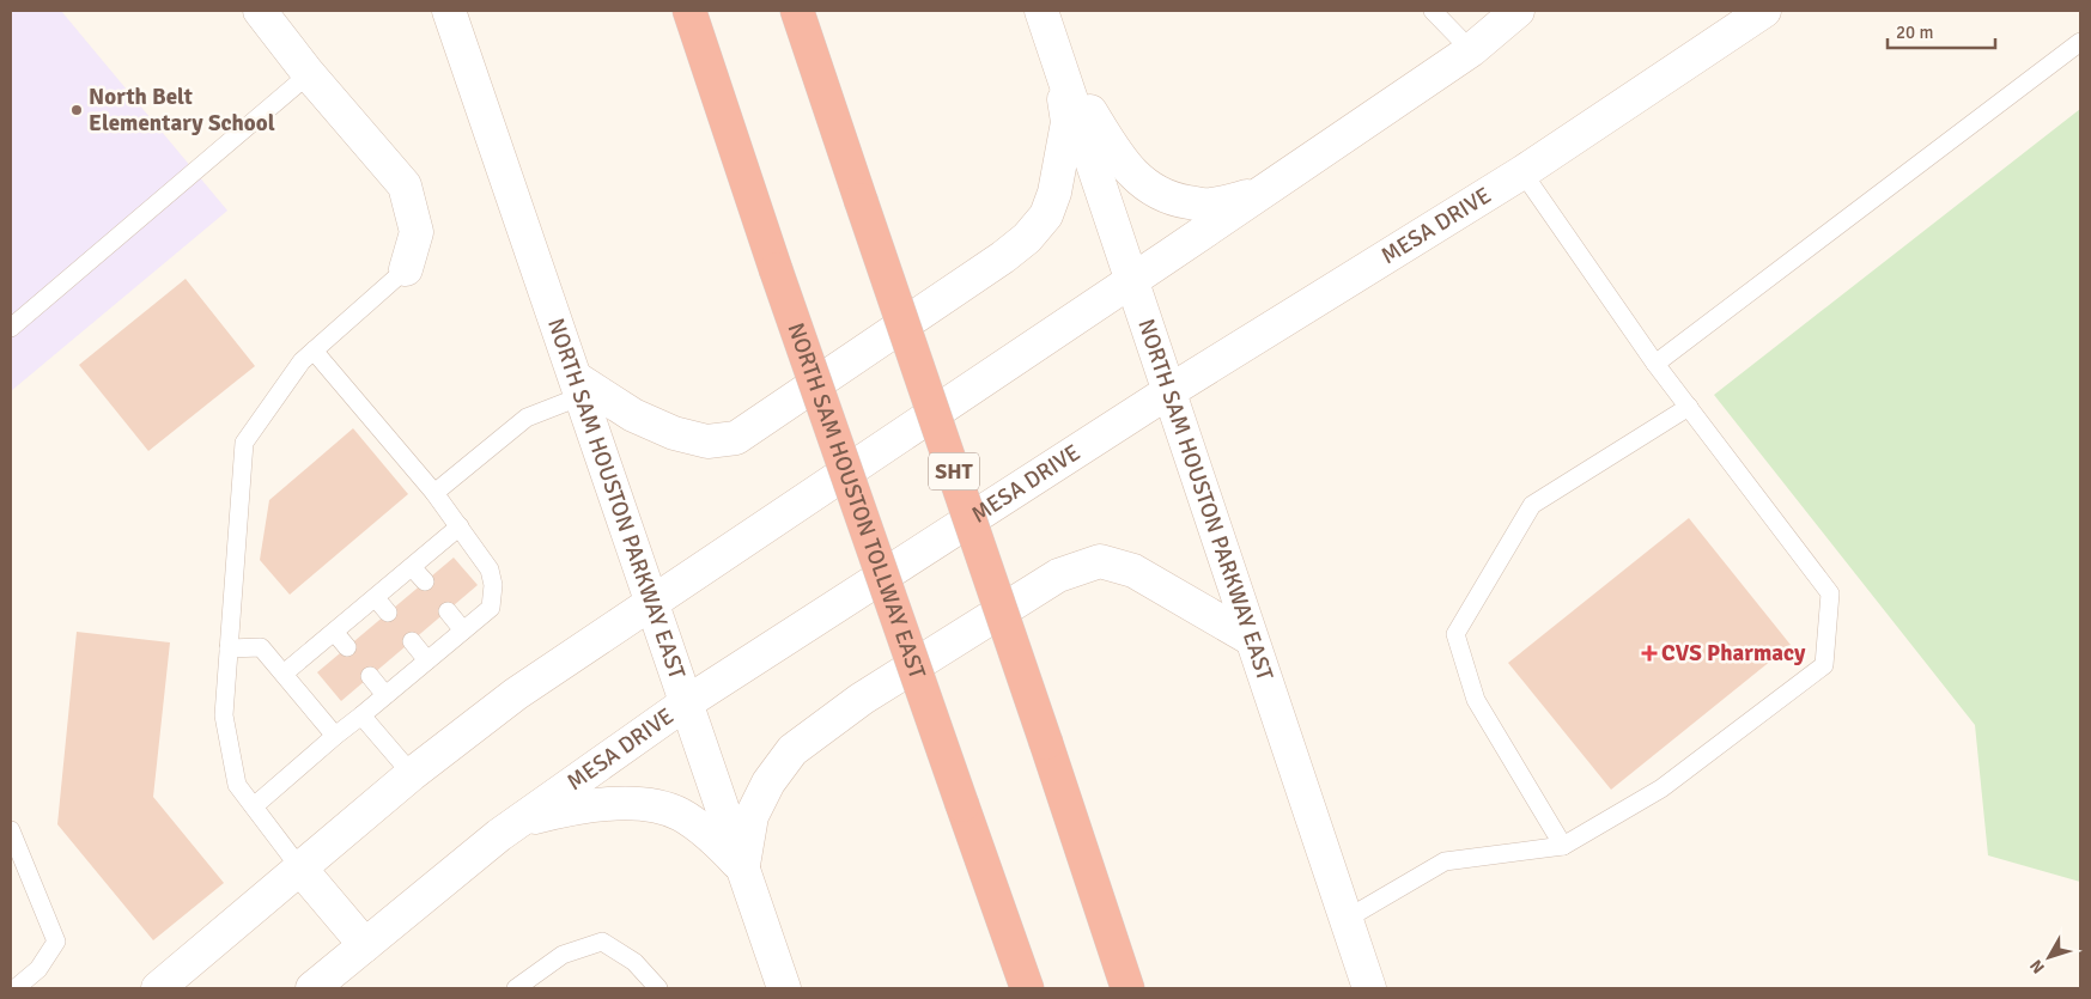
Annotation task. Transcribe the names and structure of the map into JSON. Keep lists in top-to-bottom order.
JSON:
{
  "streets": {
    "highway": ["SHT", "NORTH SAM HOUSTON TOLLWAY EAST"],
    "main road": ["MESA DRIVE", "NORTH SAM HOUSTON PARKWAY EAST"]
  },
  "crossings": [
    ["MESA DRIVE", "NORTH SAM HOUSTON PARKWAY EAST"]
  ],
  "places": {
    "other": ["North Belt Elementary School"],
    "health": ["CVS Pharmacy"]
  },
  "scale_bar": "20 m",
  "north": "bottom left"
}
